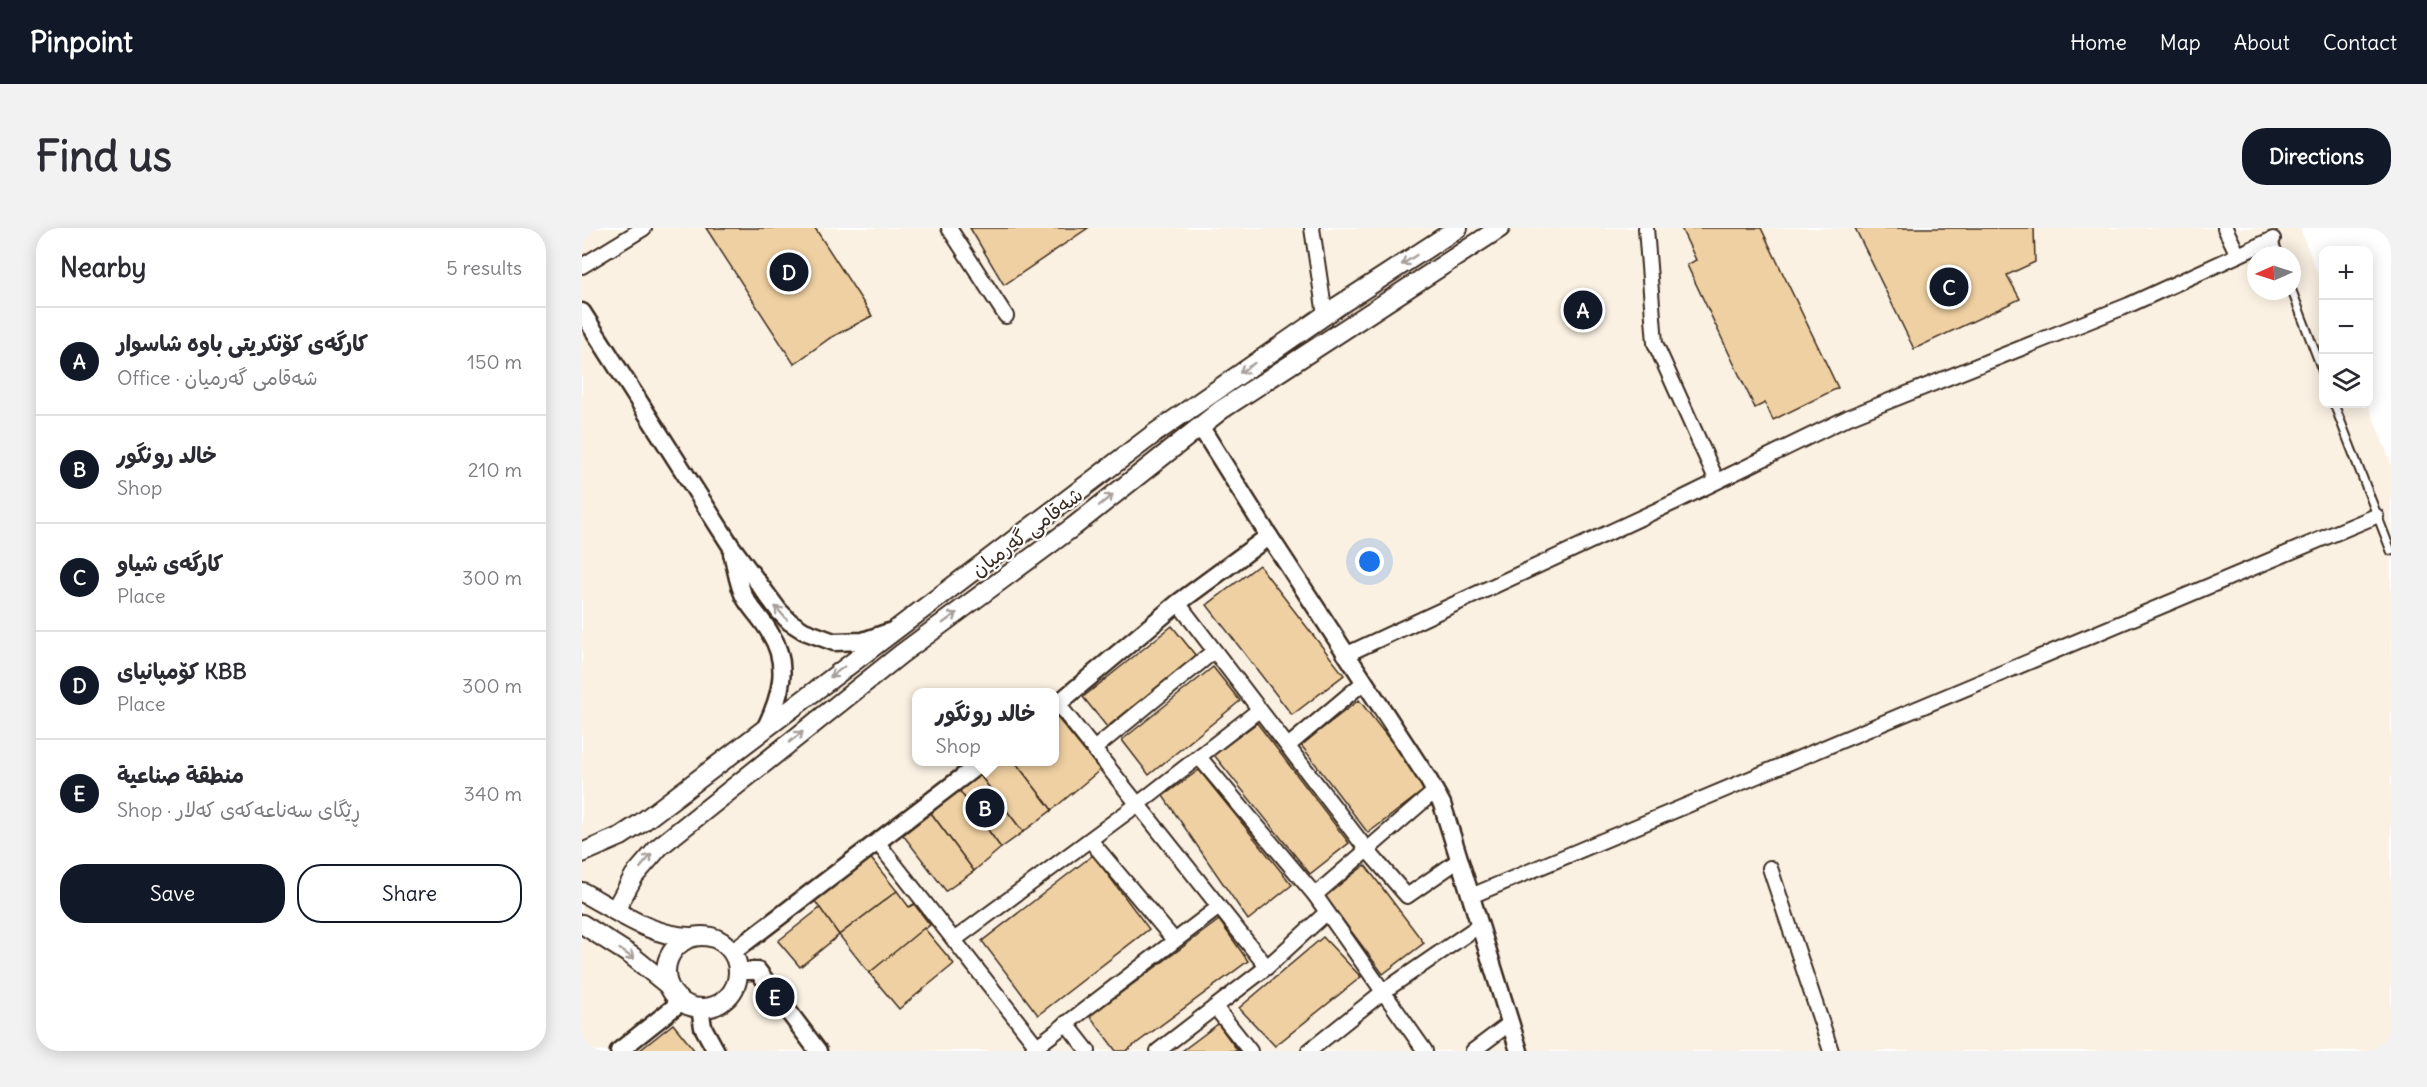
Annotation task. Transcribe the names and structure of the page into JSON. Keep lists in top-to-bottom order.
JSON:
{
  "streets": {
    "main road": ["شەقامی گەرمیان"]
  },
  "north": "left",
  "page": {
    "header": "Pinpoint",
    "nav": [
      "Home",
      "Map",
      "About",
      "Contact"
    ],
    "buttons": [
      "Directions",
      ["Save", "Share"]
    ],
    "title": "Find us",
    "heading": ["Nearby", "5 results"],
    "map_buttons": ["+", "−"],
    "pins": [
      "D",
      "C",
      "A",
      "B",
      "E"
    ],
    "list": [
      {
        "mark": "A",
        "name": "کارگەی کۆنکریتی باوە شاسوار",
        "note": "Office · شەقامی گەرمیان",
        "value": "150 m"
      },
      {
        "mark": "B",
        "name": "خالد رونگور",
        "note": "Shop",
        "value": "210 m"
      },
      {
        "mark": "C",
        "name": "کارگەی شیاو",
        "note": "Place",
        "value": "300 m"
      },
      {
        "mark": "D",
        "name": "کۆمپانیای KBB",
        "note": "Place",
        "value": "300 m"
      },
      {
        "mark": "E",
        "name": "منطقة صناعية",
        "note": "Shop · ڕێگای سەناعەکەی کەلار",
        "value": "340 m"
      }
    ],
    "popup": ["خالد رونگور", "Shop"]
  }
}
